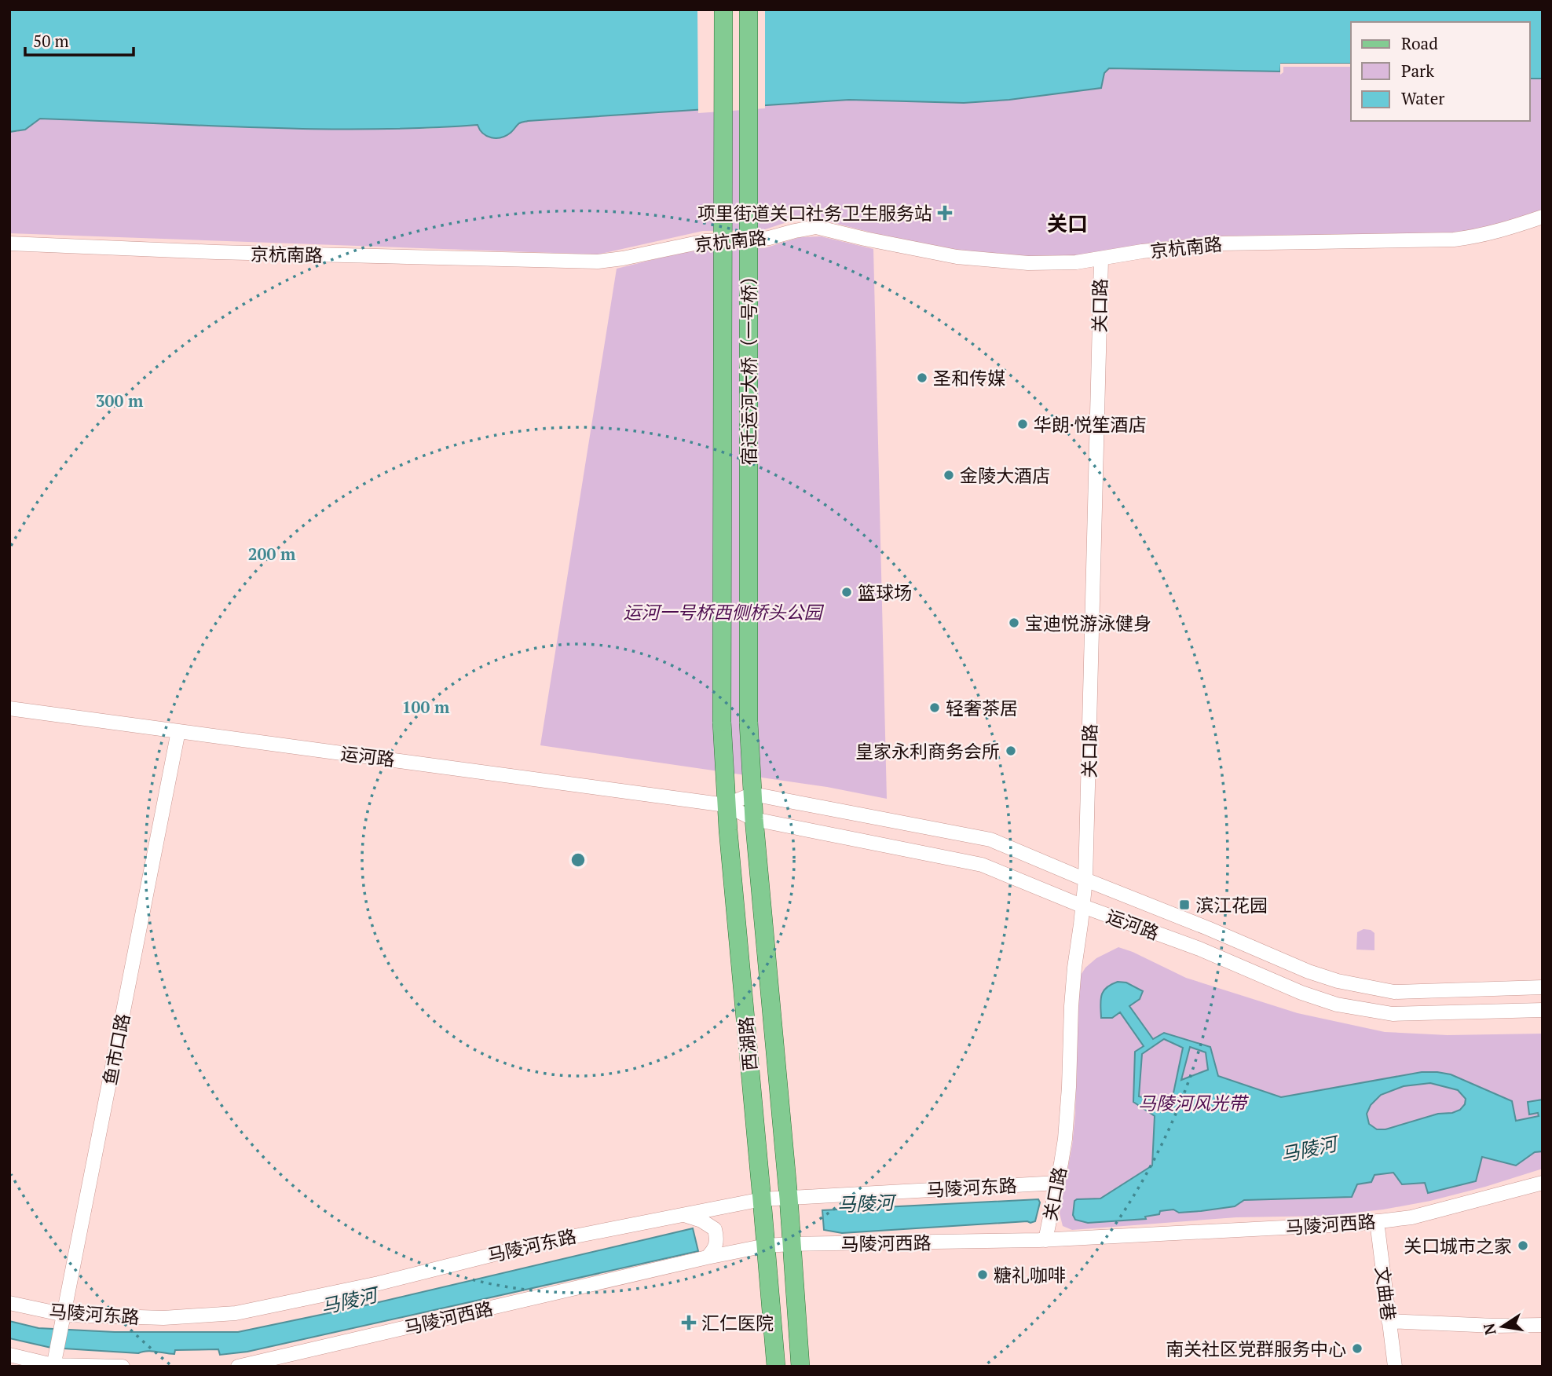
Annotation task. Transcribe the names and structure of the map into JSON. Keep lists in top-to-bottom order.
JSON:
{
  "streets": {
    "main road": ["宿迁运河大桥（一号桥）", "西湖路"],
    "street": [
      "京杭南路",
      "关口路",
      "运河路",
      "鱼市口路",
      "马陵河东路",
      "马陵河西路",
      "文曲巷"
    ]
  },
  "crossings": [
    ["京杭南路", "关口路"],
    ["关口路", "运河路"],
    ["关口路", "马陵河东路"],
    ["关口路", "马陵河西路"],
    ["宿迁运河大桥（一号桥）", "西湖路"],
    ["运河路", "西湖路"],
    ["运河路", "鱼市口路"],
    ["西湖路", "马陵河东路"],
    ["西湖路", "马陵河西路"],
    ["鱼市口路", "马陵河东路"],
    ["马陵河西路", "文曲巷"]
  ],
  "districts": ["关口"],
  "water": ["马陵河"],
  "parks": ["运河一号桥西侧桥头公园", "马陵河风光带"],
  "places": {
    "health": ["项里街道关口社务卫生服务站", "汇仁医院"],
    "other": [
      "圣和传媒",
      "华朗·悦笙酒店",
      "金陵大酒店",
      "篮球场",
      "宝迪悦游泳健身",
      "轻奢茶居",
      "皇家永利商务会所",
      "关口城市之家",
      "糖礼咖啡",
      "南关社区党群服务中心"
    ],
    "transit": ["滨江花园"]
  },
  "legend": ["Road", "Park", "Water"],
  "scale_bar": "50 m",
  "north": "left",
  "rings": ["300 m", "200 m", "100 m"]
}
